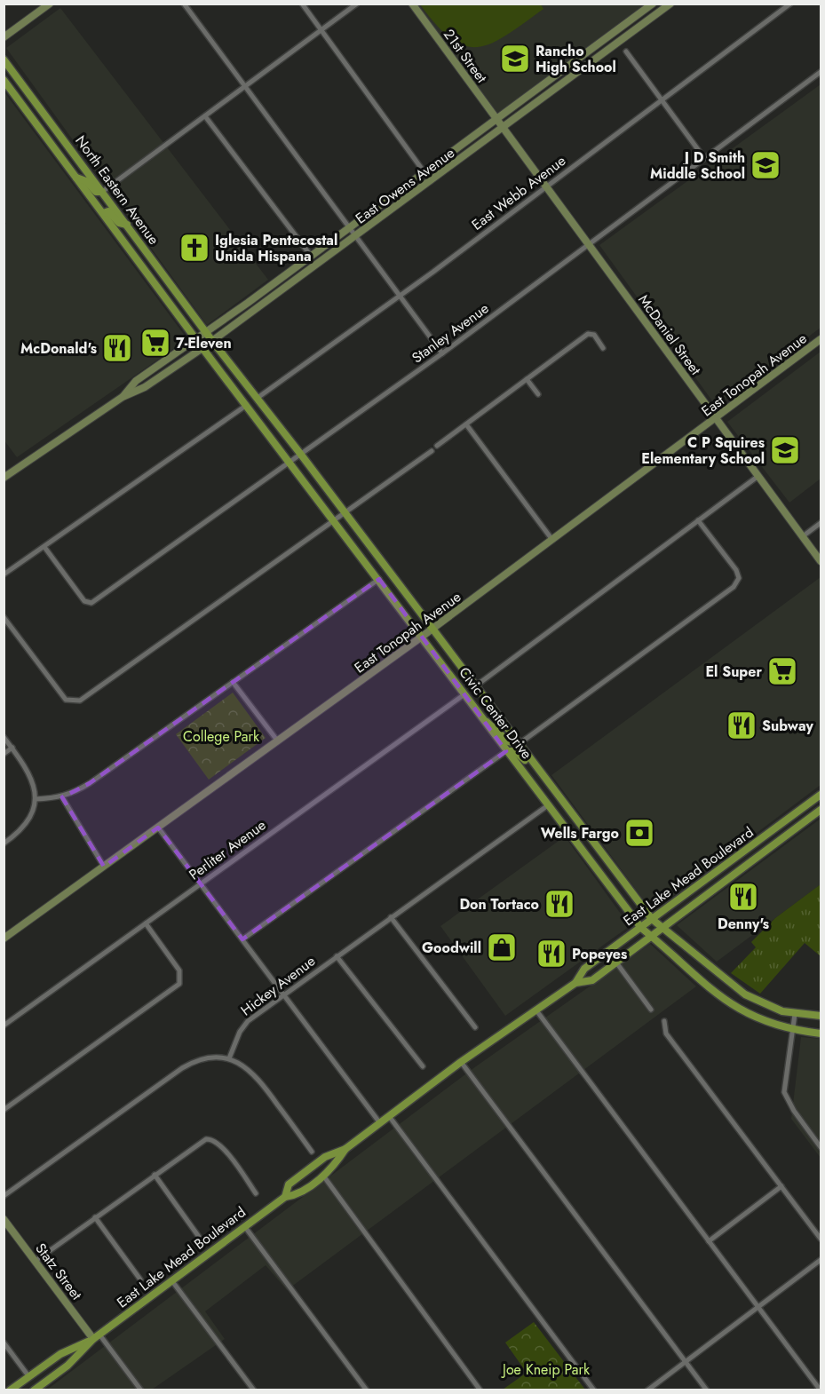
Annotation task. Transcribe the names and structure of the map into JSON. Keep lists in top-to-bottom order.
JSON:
{
  "streets": {
    "main road": ["North Eastern Avenue", "Civic Center Drive", "East Lake Mead Boulevard"],
    "street": [
      "21st Street",
      "East Owens Avenue",
      "East Webb Avenue",
      "Stanley Avenue",
      "McDaniel Street",
      "East Tonopah Avenue",
      "Perliter Avenue",
      "Hickey Avenue",
      "Statz Street"
    ]
  },
  "crossings": [
    ["21st Street", "East Owens Avenue"],
    ["21st Street", "McDaniel Street"],
    ["East Owens Avenue", "North Eastern Avenue"],
    ["East Owens Avenue", "McDaniel Street"],
    ["East Owens Avenue", "Civic Center Drive"],
    ["North Eastern Avenue", "Civic Center Drive"],
    ["East Webb Avenue", "McDaniel Street"],
    ["East Webb Avenue", "Civic Center Drive"],
    ["Stanley Avenue", "McDaniel Street"],
    ["Stanley Avenue", "Civic Center Drive"],
    ["McDaniel Street", "East Tonopah Avenue"],
    ["East Tonopah Avenue", "Civic Center Drive"],
    ["Civic Center Drive", "Perliter Avenue"],
    ["Civic Center Drive", "East Lake Mead Boulevard"],
    ["Civic Center Drive", "Hickey Avenue"],
    ["East Lake Mead Boulevard", "Statz Street"]
  ],
  "parks": ["College Park", "Joe Kneip Park"],
  "places": {
    "school or university": ["Rancho High School", "J D Smith Middle School", "C P Squires Elementary School"],
    "church": ["Iglesia Pentecostal Unida Hispana"],
    "supermarket": ["7-Eleven", "El Super"],
    "restaurant": [
      "McDonald's",
      "Subway",
      "Denny's",
      "Don Tortaco",
      "Popeyes"
    ],
    "bank": ["Wells Fargo"],
    "shop": ["Goodwill"]
  }
}
